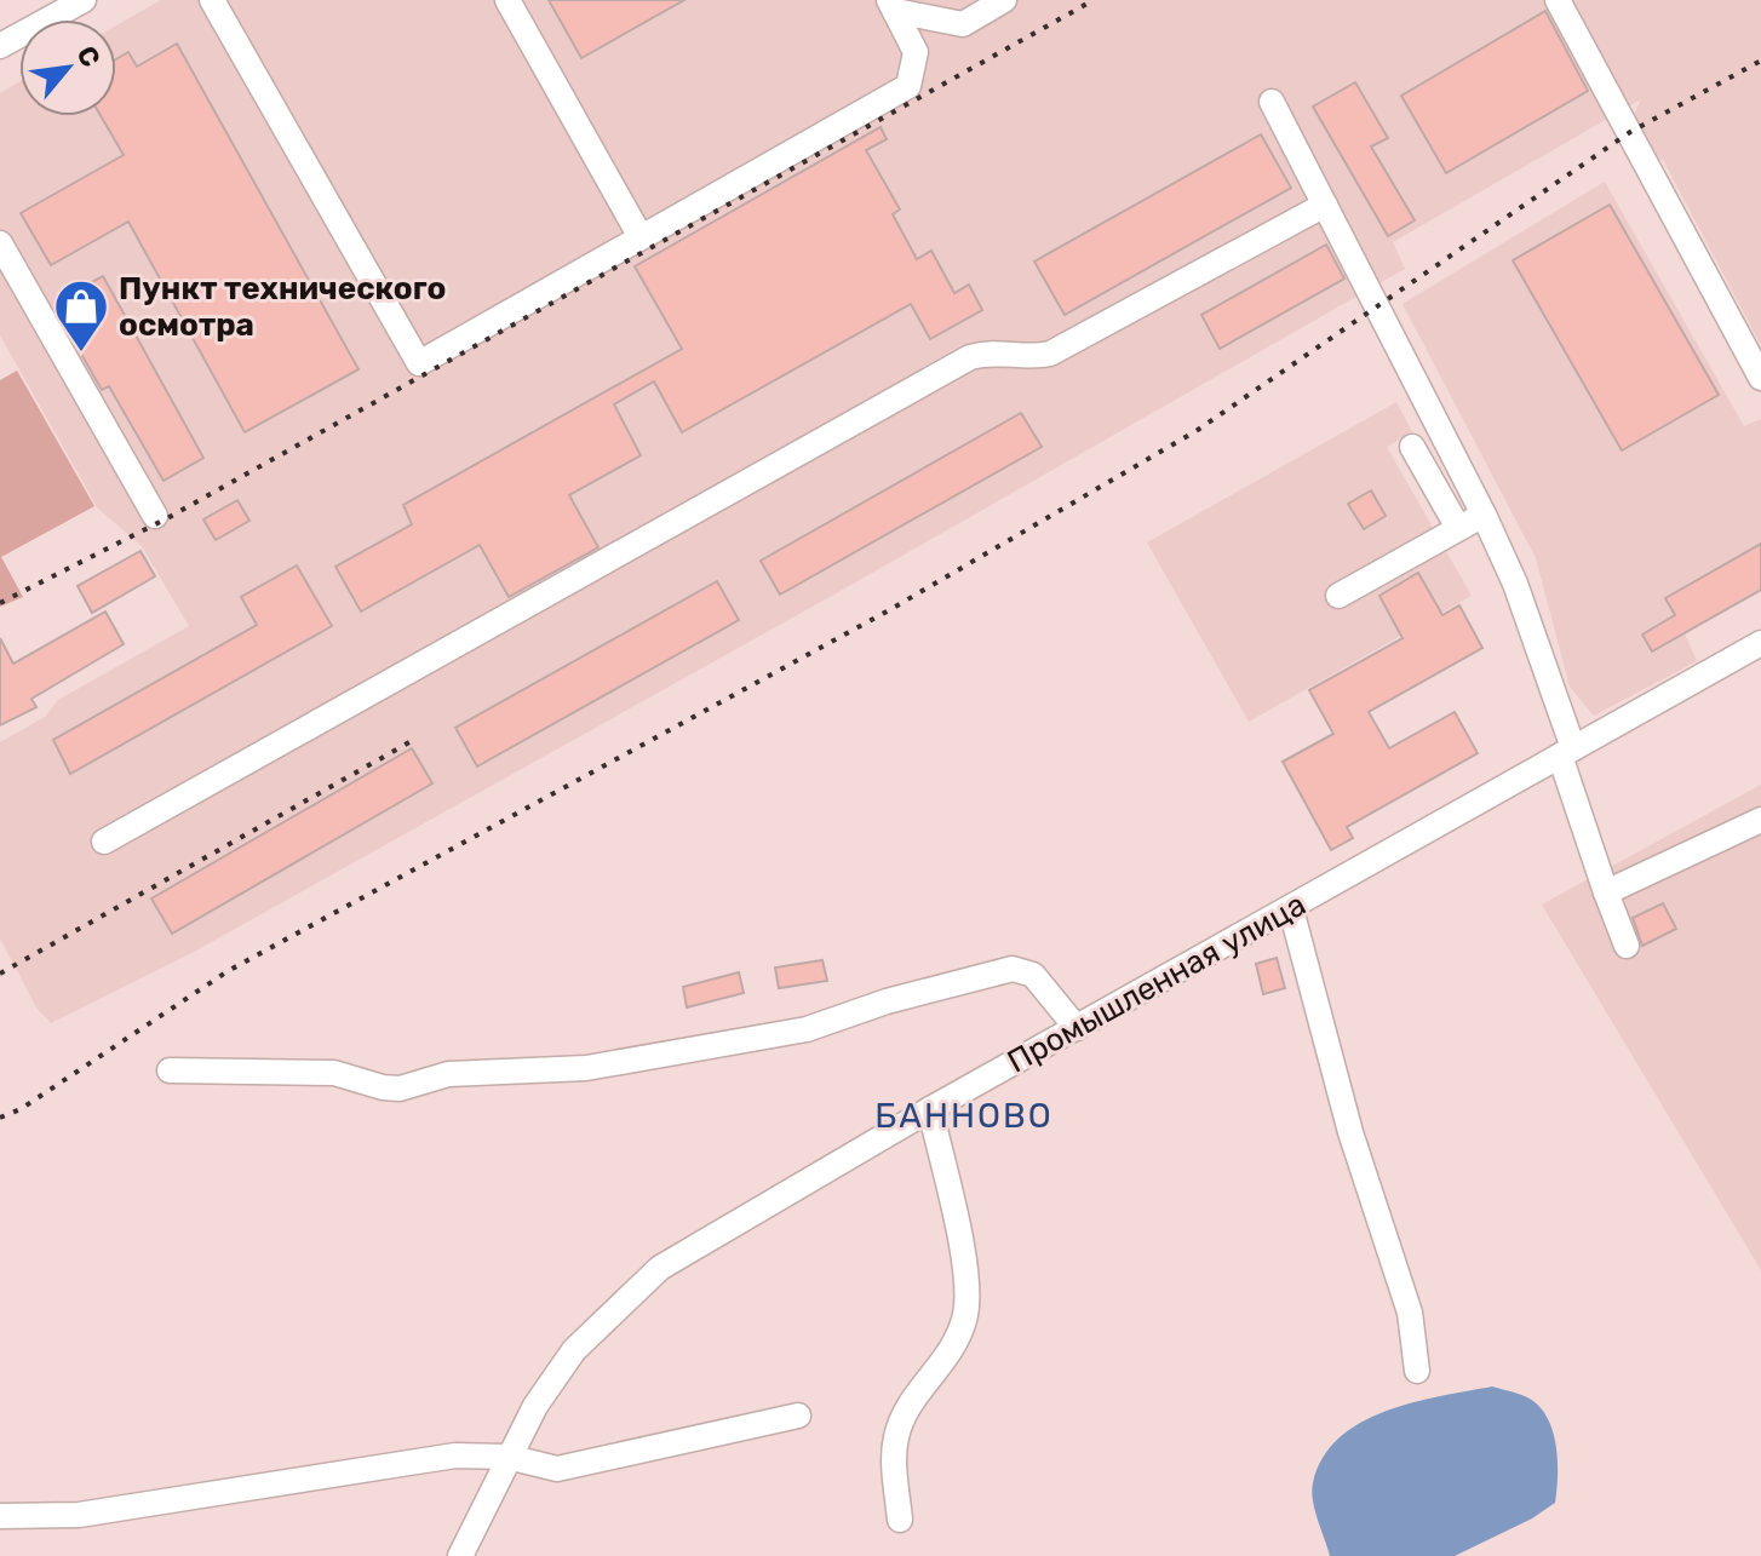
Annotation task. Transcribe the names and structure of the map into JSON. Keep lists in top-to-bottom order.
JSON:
{
  "streets": {
    "street": ["Промышленная улица"]
  },
  "districts": ["БАННОВО"],
  "places": {
    "shop": ["Пункт технического осмотра"]
  },
  "north": "top right"
}
